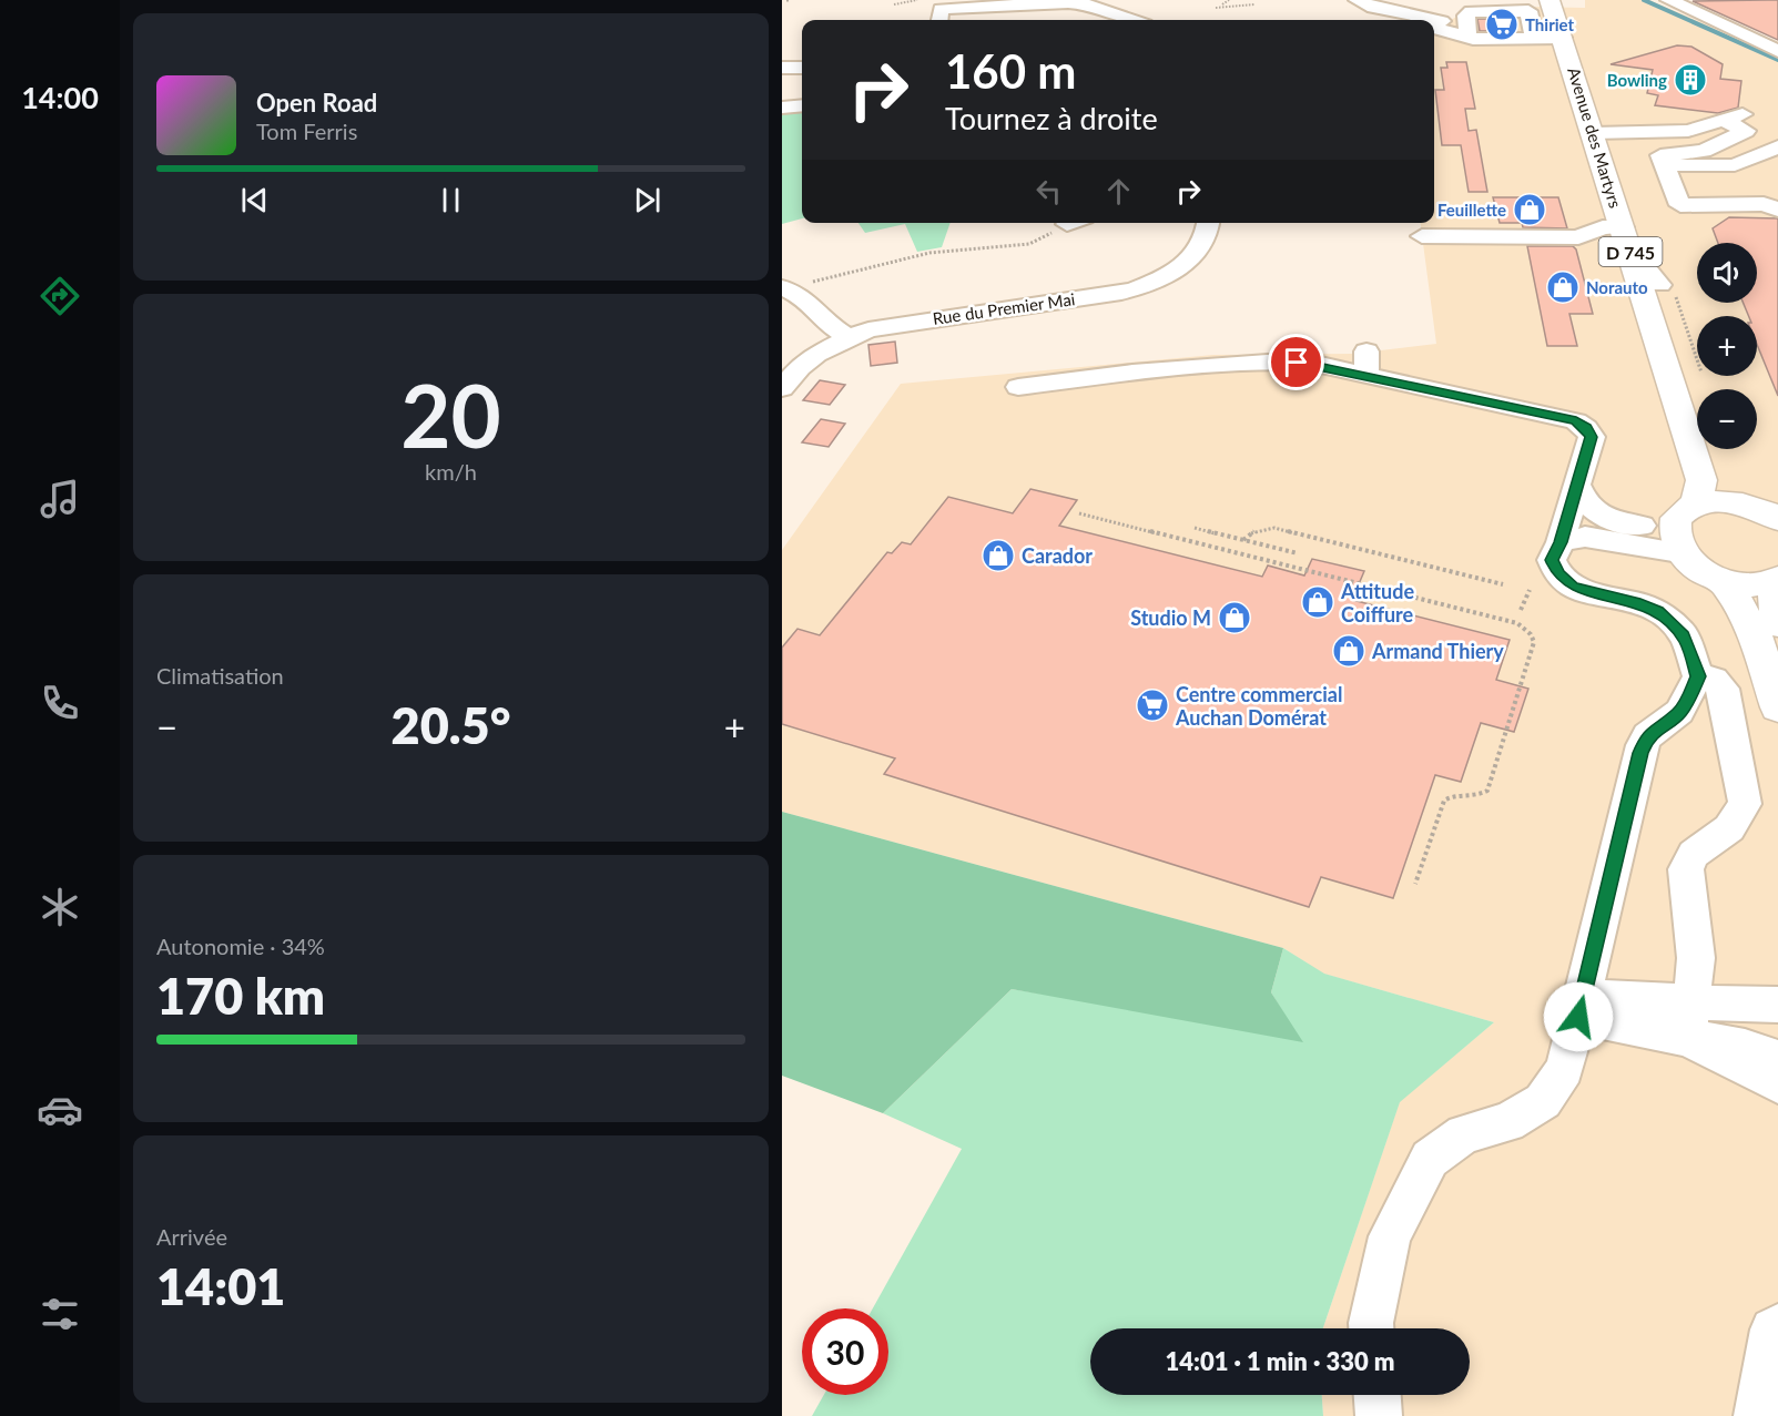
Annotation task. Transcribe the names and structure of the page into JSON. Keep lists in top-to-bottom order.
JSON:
{
  "streets": {
    "main road": ["Avenue des Martyrs", "D 745"],
    "street": ["Rue du Premier Mai"]
  },
  "places": {
    "supermarket": ["Thiriet", "Centre commercial Auchan Domérat"],
    "building": ["Bowling"],
    "shop": [
      "Feuillette",
      "Norauto",
      "Carador",
      "Attitude Coiffure",
      "Studio M",
      "Armand Thiery"
    ]
  },
  "page": {
    "tabs": "14:00",
    "turn": ["160 m", "Tournez à droite"],
    "song": ["Open Road", "Tom Ferris"],
    "map_buttons": ["+", "−"],
    "tile": [
      ["20", "km/h"],
      "Climatisation",
      ["Autonomie · 34%", "170 km"],
      ["Arrivée", "14:01"]
    ],
    "heat": ["−", "20.5°", "+"],
    "limit": "30",
    "trip": "14:01 · 1 min · 330 m"
  }
}
